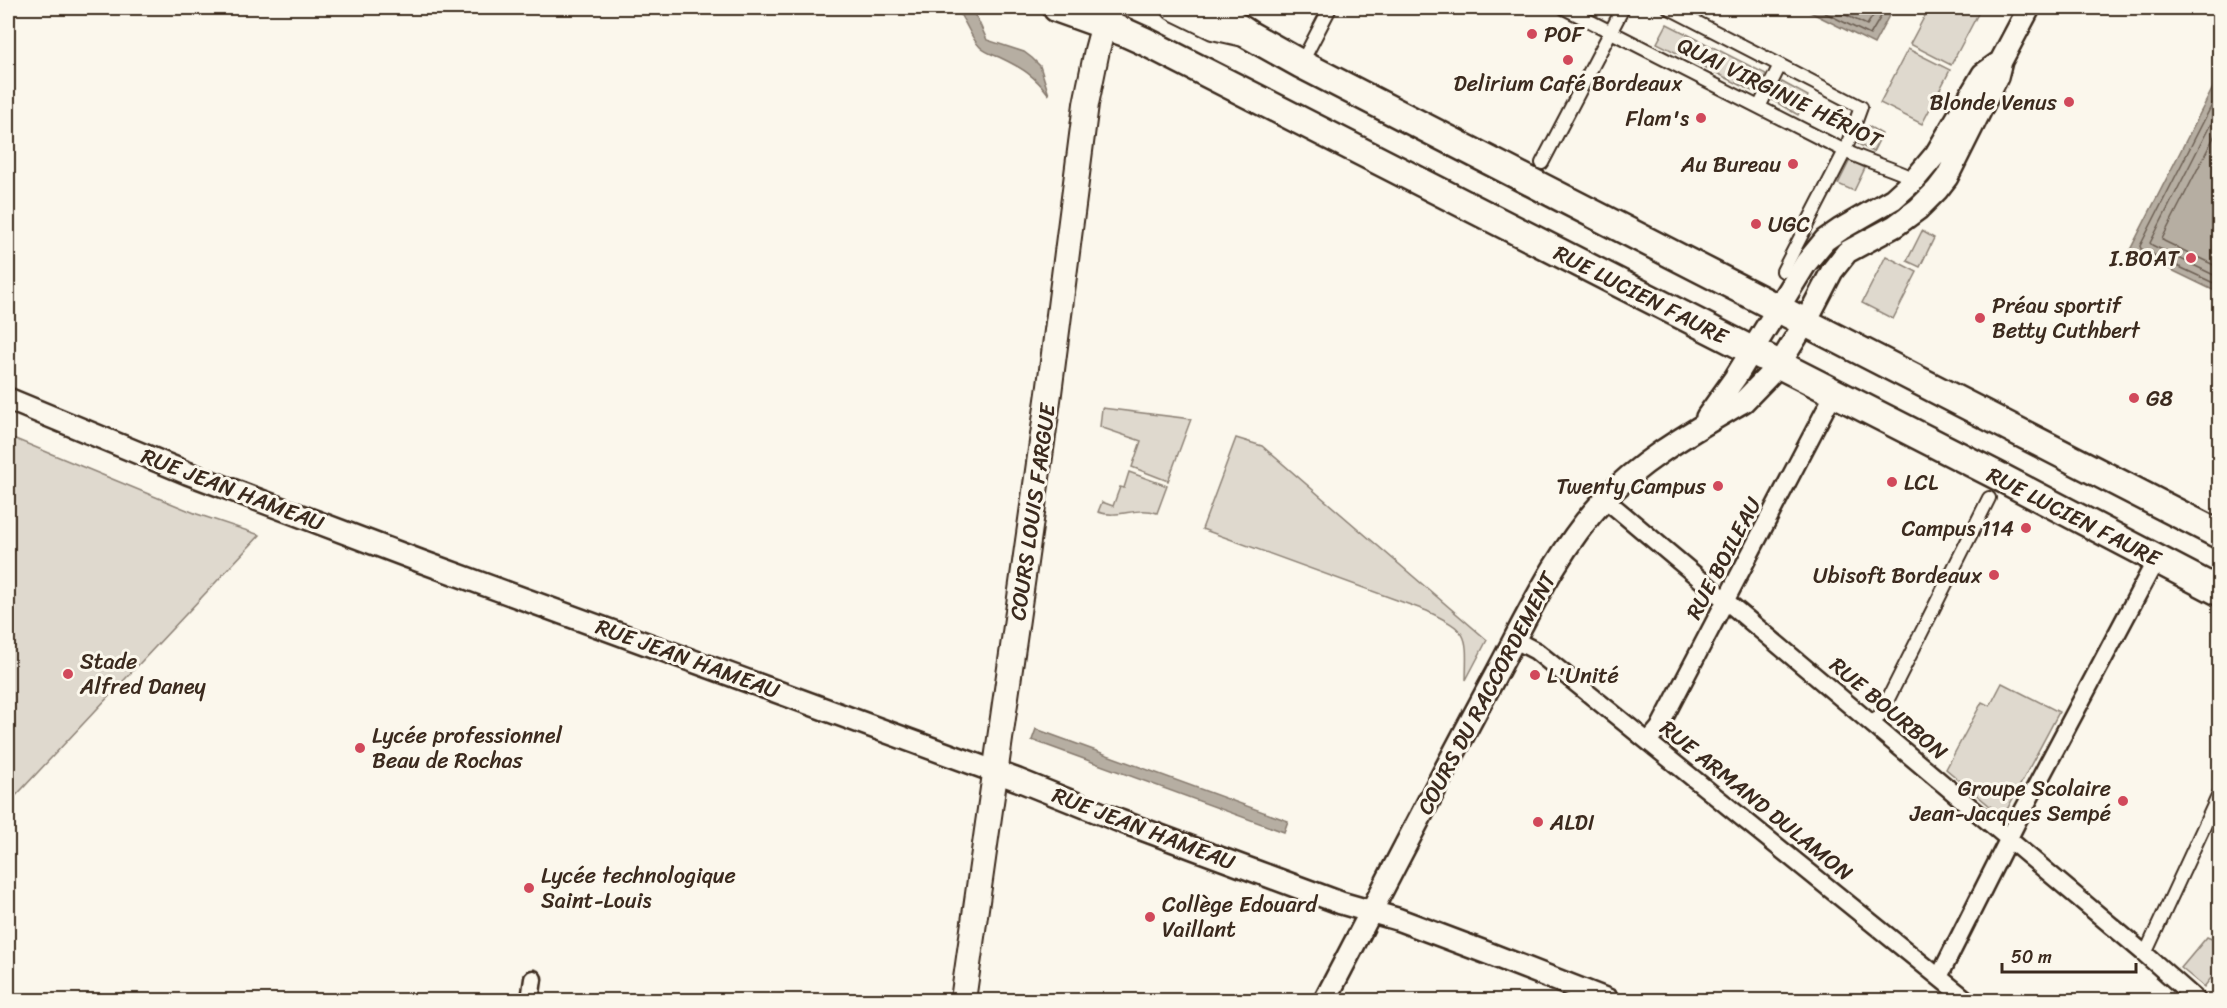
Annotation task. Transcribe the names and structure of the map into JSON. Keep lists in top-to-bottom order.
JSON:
{
  "streets": {
    "main road": ["RUE LUCIEN FAURE", "COURS LOUIS FARGUE"],
    "street": [
      "QUAI VIRGINIE HÉRIOT",
      "RUE JEAN HAMEAU",
      "RUE BOILEAU",
      "COURS DU RACCORDEMENT",
      "RUE BOURBON",
      "RUE ARMAND DULAMON"
    ]
  },
  "crossings": [
    ["QUAI VIRGINIE HÉRIOT", "COURS DU RACCORDEMENT"],
    ["RUE LUCIEN FAURE", "COURS LOUIS FARGUE"],
    ["RUE LUCIEN FAURE", "RUE BOILEAU"],
    ["RUE LUCIEN FAURE", "COURS DU RACCORDEMENT"],
    ["RUE JEAN HAMEAU", "COURS LOUIS FARGUE"],
    ["RUE JEAN HAMEAU", "COURS DU RACCORDEMENT"],
    ["RUE BOILEAU", "RUE BOURBON"],
    ["RUE BOILEAU", "RUE ARMAND DULAMON"],
    ["COURS DU RACCORDEMENT", "RUE BOURBON"],
    ["COURS DU RACCORDEMENT", "RUE ARMAND DULAMON"]
  ],
  "places": [
    "POF",
    "Delirium Café Bordeaux",
    "Blonde Venus",
    "Flam's",
    "Au Bureau",
    "UGC",
    "I.BOAT",
    "Préau sportif Betty Cuthbert",
    "G8",
    "LCL",
    "Twenty Campus",
    "Campus 114",
    "Ubisoft Bordeaux",
    "Stade Alfred Daney",
    "L'Unité",
    "Lycée professionnel Beau de Rochas",
    "Groupe Scolaire Jean-Jacques Sempé",
    "ALDI",
    "Lycée technologique Saint-Louis",
    "Collège Edouard Vaillant"
  ],
  "scale_bar": "50 m"
}
